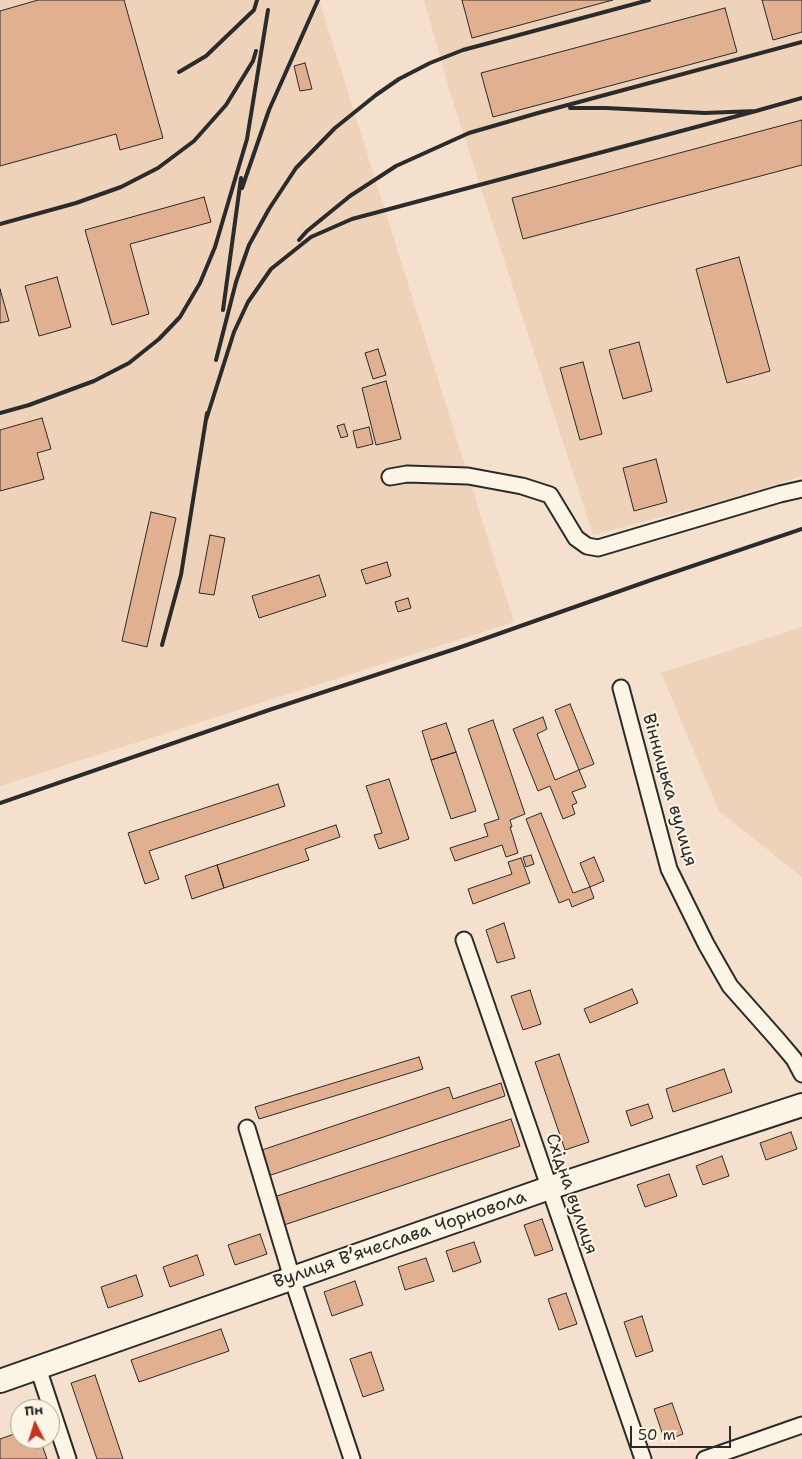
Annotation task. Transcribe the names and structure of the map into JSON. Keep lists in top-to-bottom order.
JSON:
{
  "streets": {
    "street": ["Вінницька вулиця", "Східна вулиця", "Вулиця Вʼячеслава Чорновола"]
  },
  "crossings": [
    ["Східна вулиця", "Вулиця Вʼячеслава Чорновола"]
  ],
  "scale_bar": "50 m",
  "north": "top"
}
